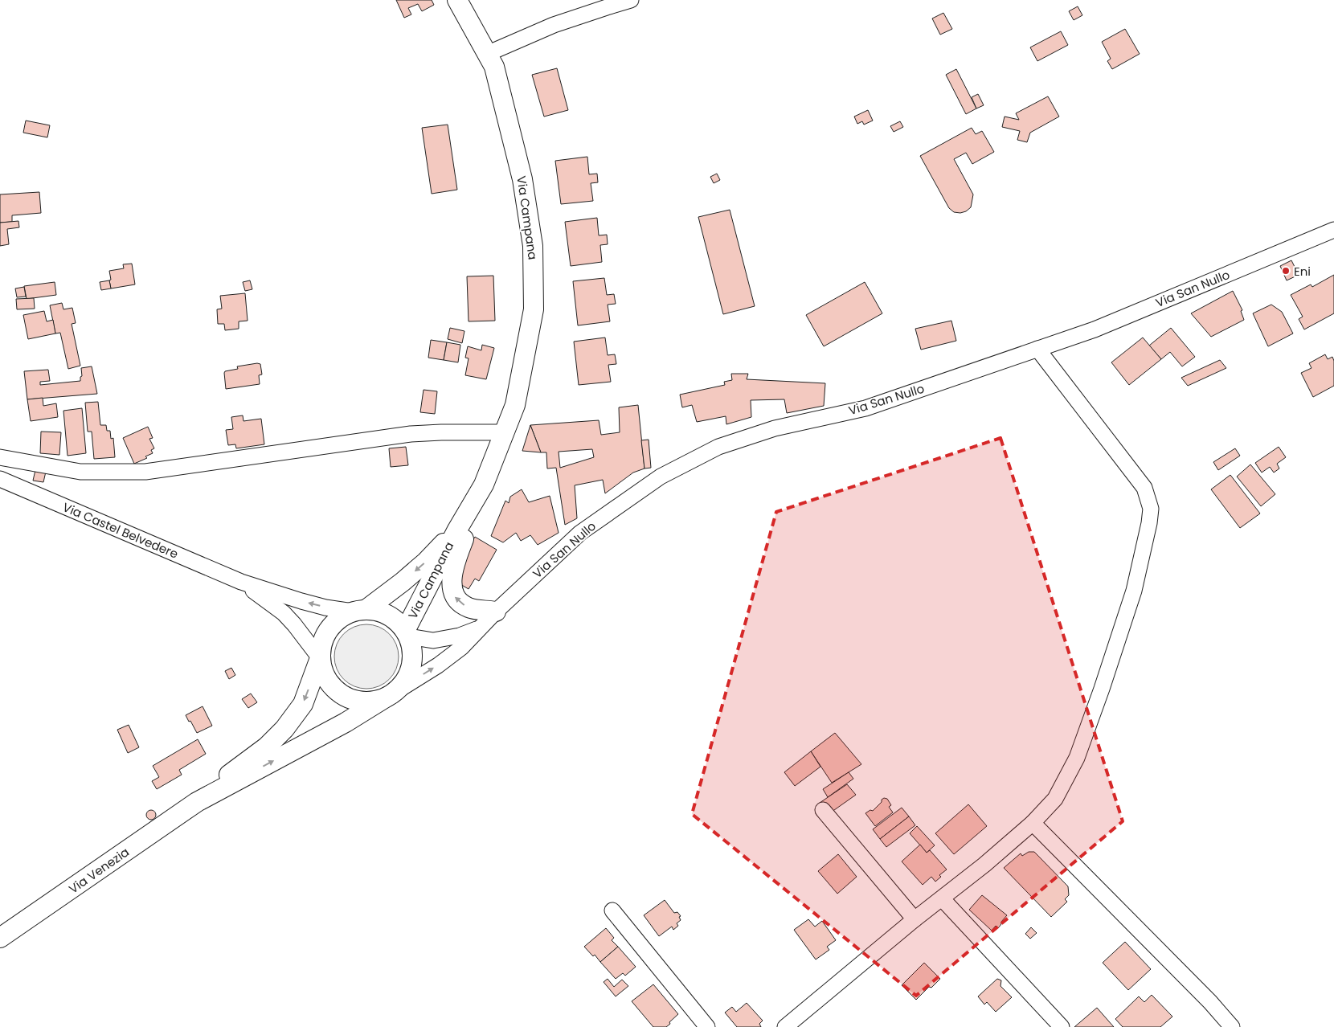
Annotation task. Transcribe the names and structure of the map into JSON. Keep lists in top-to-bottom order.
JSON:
{
  "streets": {
    "main road": ["Via Campana", "Via Venezia"],
    "street": ["Via San Nullo", "Via Castel Belvedere"]
  },
  "crossings": [
    ["Via Campana", "Via San Nullo"],
    ["Via Campana", "Via Venezia"],
    ["Via San Nullo", "Via Venezia"]
  ],
  "places": ["Eni"]
}
